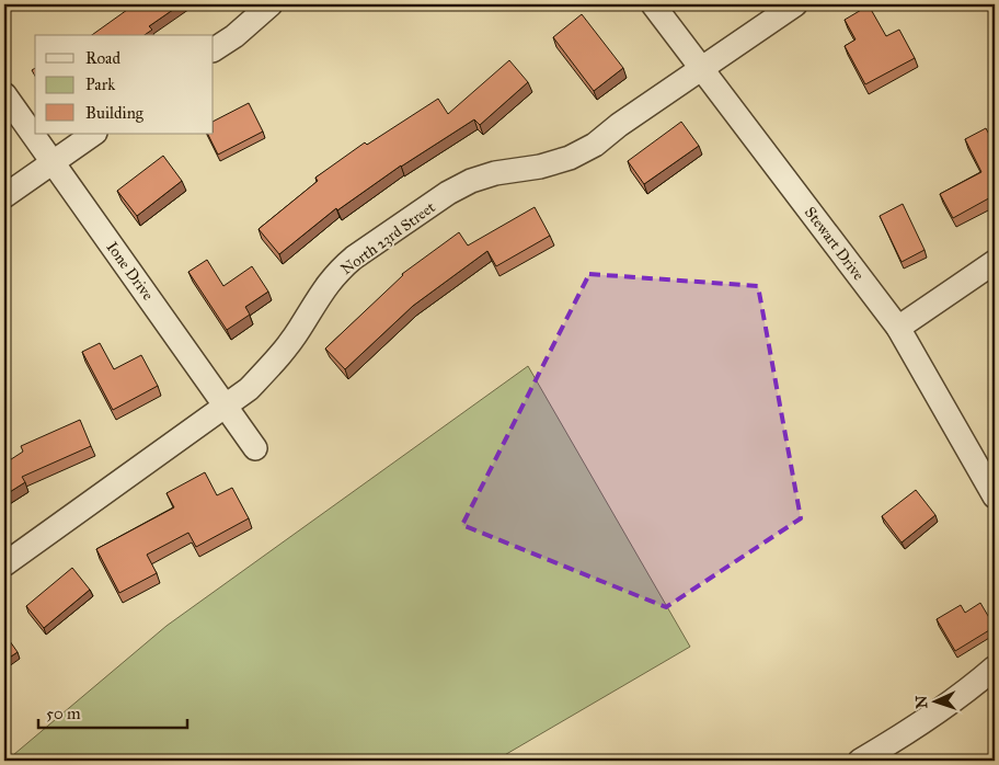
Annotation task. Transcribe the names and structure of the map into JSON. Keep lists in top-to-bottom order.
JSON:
{
  "streets": {
    "street": ["North 23rd Street", "Stewart Drive", "Ione Drive"]
  },
  "crossings": [
    ["North 23rd Street", "Stewart Drive"],
    ["North 23rd Street", "Ione Drive"]
  ],
  "legend": ["Road", "Park", "Building"],
  "scale_bar": "50 m",
  "north": "left"
}
